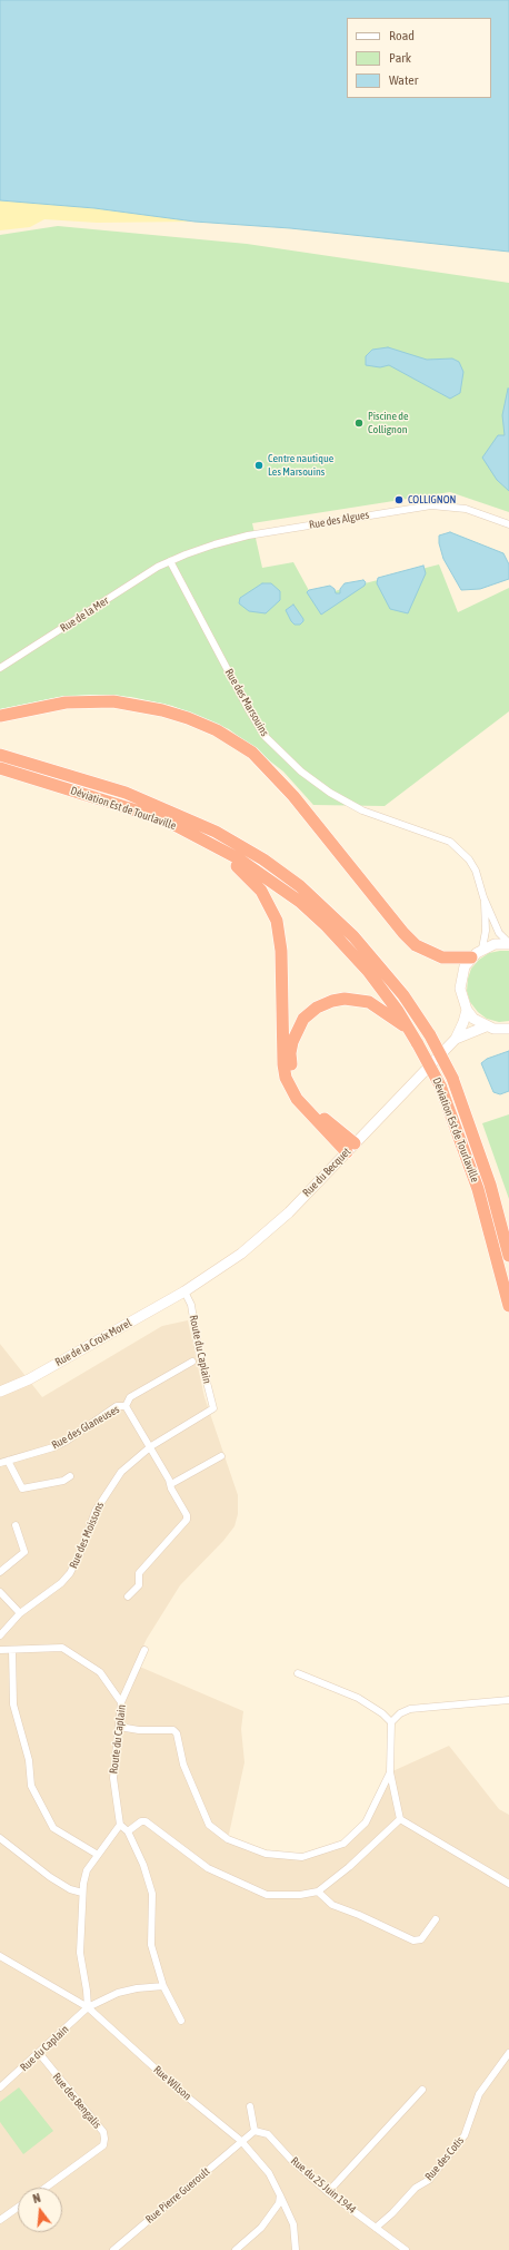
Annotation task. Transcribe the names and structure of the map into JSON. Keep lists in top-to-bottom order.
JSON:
{
  "streets": {
    "highway": ["Déviation Est de Tourlaville"],
    "main road": ["Rue du Becquet", "Rue de la Croix Morel"],
    "street": [
      "Rue des Algues",
      "Rue de la Mer",
      "Rue des Marsouins",
      "Route du Caplain",
      "Rue des Glaneuses",
      "Rue des Moissons",
      "Rue du Caplain",
      "Rue Wilson",
      "Rue des Bengalis",
      "Rue des Cotis",
      "Rue du 25 Juin 1944",
      "Rue Pierre Gueroult"
    ]
  },
  "crossings": [
    ["Rue des Algues", "Rue de la Mer"],
    ["Rue des Algues", "Rue des Marsouins"],
    ["Rue de la Mer", "Rue des Marsouins"],
    ["Rue du Becquet", "Rue de la Croix Morel"],
    ["Rue du Becquet", "Route du Caplain"],
    ["Rue de la Croix Morel", "Route du Caplain"],
    ["Route du Caplain", "Rue des Moissons"],
    ["Rue des Glaneuses", "Rue des Moissons"],
    ["Rue du Caplain", "Rue Wilson"],
    ["Rue du Caplain", "Rue des Bengalis"],
    ["Rue Wilson", "Rue Pierre Gueroult"],
    ["Rue des Cotis", "Rue du 25 Juin 1944"]
  ],
  "places": ["Piscine de Collignon", "Centre nautique Les Marsouins", "COLLIGNON"],
  "legend": ["Road", "Park", "Water"],
  "north": "top"
}
